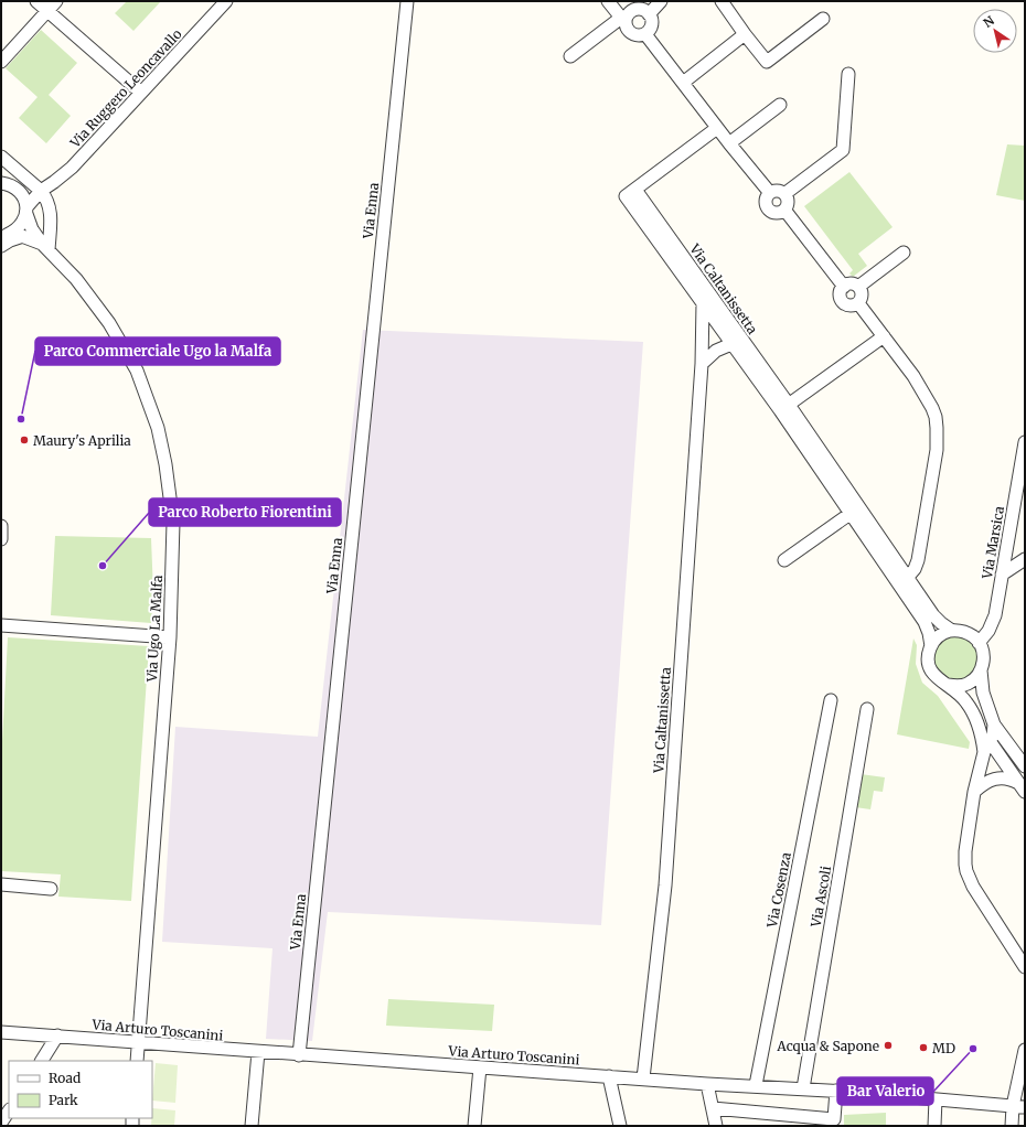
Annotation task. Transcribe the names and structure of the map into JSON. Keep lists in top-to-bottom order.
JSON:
{
  "streets": {
    "street": [
      "Via Ruggero Leoncavallo",
      "Via Enna",
      "Via Caltanissetta",
      "Via Marsica",
      "Via Ugo La Malfa",
      "Via Cosenza",
      "Via Ascoli",
      "Via Arturo Toscanini"
    ]
  },
  "crossings": [
    ["Via Ruggero Leoncavallo", "Via Ugo La Malfa"],
    ["Via Enna", "Via Arturo Toscanini"],
    ["Via Caltanissetta", "Via Marsica"],
    ["Via Caltanissetta", "Via Arturo Toscanini"],
    ["Via Ugo La Malfa", "Via Arturo Toscanini"],
    ["Via Cosenza", "Via Arturo Toscanini"],
    ["Via Ascoli", "Via Arturo Toscanini"]
  ],
  "places": [
    "Parco Commerciale Ugo la Malfa",
    "Maury's Aprilia",
    "Parco Roberto Fiorentini",
    "Acqua & Sapone",
    "MD",
    "Bar Valerio"
  ],
  "legend": ["Road", "Park"],
  "north": "top left"
}
